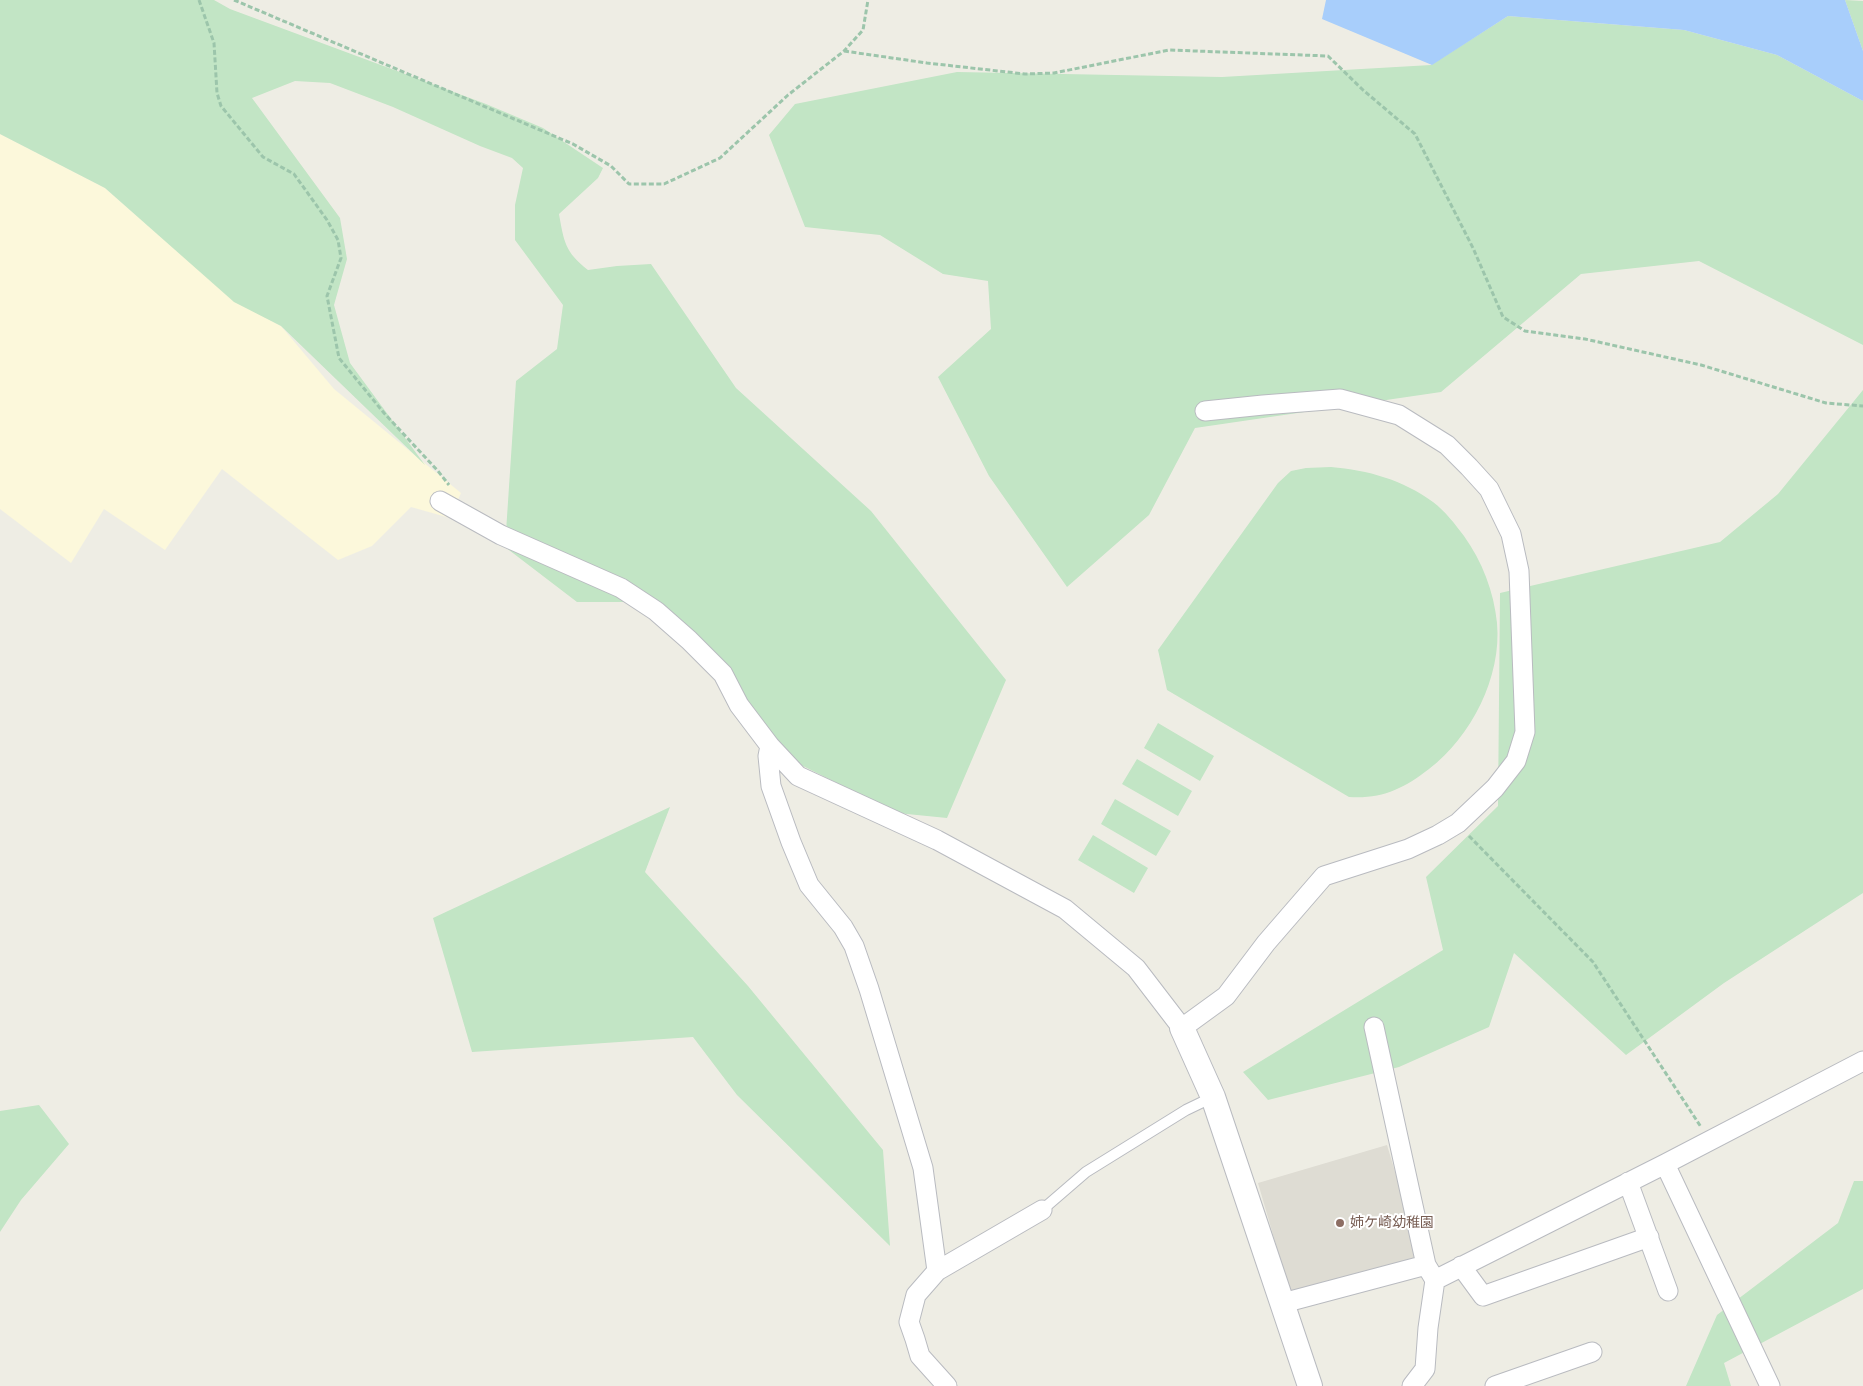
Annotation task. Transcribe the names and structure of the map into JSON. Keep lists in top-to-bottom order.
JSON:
{
  "places": ["姉ケ崎幼稚園"]
}
